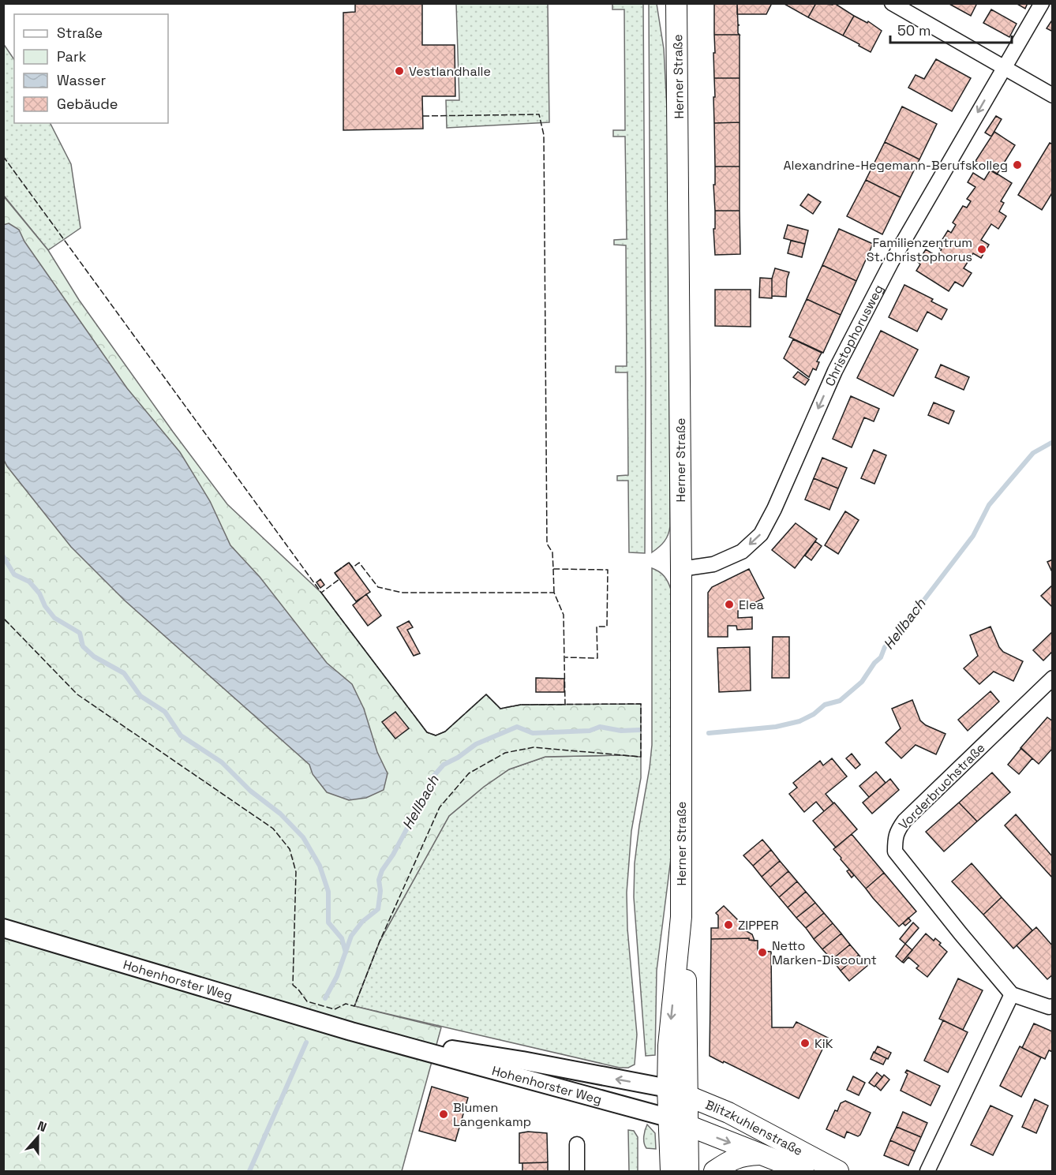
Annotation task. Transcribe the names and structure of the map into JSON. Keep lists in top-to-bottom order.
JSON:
{
  "streets": {
    "main road": ["Herner Straße", "Blitzkuhlenstraße"],
    "street": ["Christophorusweg", "Vorderbruchstraße", "Hohenhorster Weg"]
  },
  "crossings": [
    ["Herner Straße", "Christophorusweg"],
    ["Herner Straße", "Hohenhorster Weg"],
    ["Herner Straße", "Blitzkuhlenstraße"],
    ["Hohenhorster Weg", "Blitzkuhlenstraße"]
  ],
  "one_way": ["Christophorusweg"],
  "water": ["Hellbach"],
  "places": [
    "Vestlandhalle",
    "Alexandrine-Hegemann-Berufskolleg",
    "Familienzentrum St. Christophorus",
    "Elea",
    "ZIPPER",
    "Netto Marken-Discount",
    "KiK",
    "Blumen Langenkamp"
  ],
  "legend": [
    "Straße",
    "Park",
    "Wasser",
    "Gebäude"
  ],
  "scale_bar": "50 m",
  "north": "top"
}
